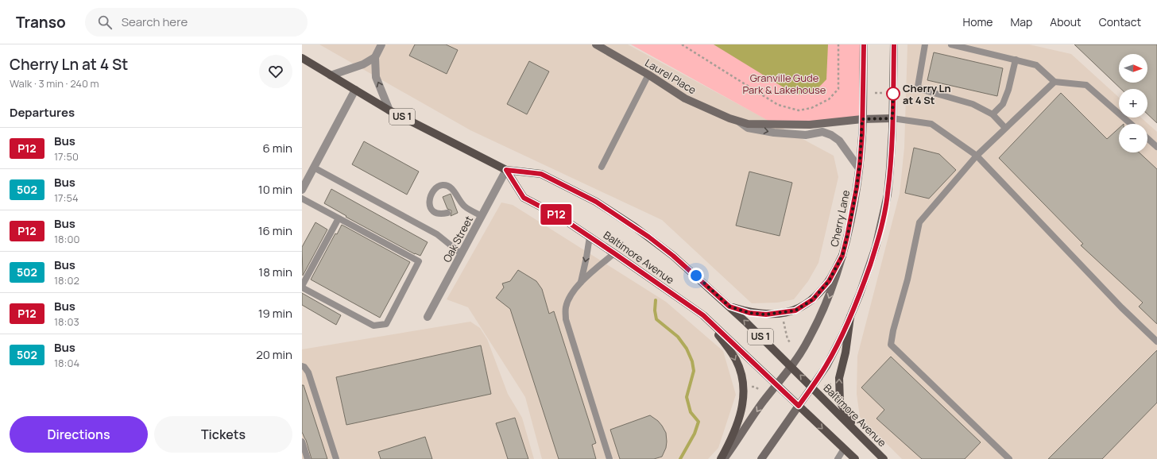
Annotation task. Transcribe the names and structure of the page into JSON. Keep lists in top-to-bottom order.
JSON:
{
  "streets": {
    "main road": [
      "Laurel Place",
      "US 1",
      "Cherry Lane",
      "Baltimore Avenue"
    ],
    "street": ["Oak Street"]
  },
  "crossings": [
    ["Laurel Place", "Cherry Lane"],
    ["Cherry Lane", "Baltimore Avenue"],
    ["Oak Street", "Baltimore Avenue"]
  ],
  "parks": ["Granville Gude Park & Lakehouse"],
  "places": ["Cherry Ln at 4 St"],
  "lines": ["bus line P12"],
  "north": "right",
  "page": {
    "header": "Transo",
    "search": "Search here",
    "nav": [
      "Home",
      "Map",
      "About",
      "Contact"
    ],
    "heading": [
      ["Cherry Ln at 4 St", "Walk · 3 min · 240 m"],
      "Departures"
    ],
    "on_map": "P12",
    "map_buttons": ["+", "−"],
    "list": [
      {
        "mark": "P12",
        "name": "Bus",
        "note": "17:50",
        "value": "6 min"
      },
      {
        "mark": "502",
        "name": "Bus",
        "note": "17:54",
        "value": "10 min"
      },
      {
        "mark": "P12",
        "name": "Bus",
        "note": "18:00",
        "value": "16 min"
      },
      {
        "mark": "502",
        "name": "Bus",
        "note": "18:02",
        "value": "18 min"
      },
      {
        "mark": "P12",
        "name": "Bus",
        "note": "18:03",
        "value": "19 min"
      },
      {
        "mark": "502",
        "name": "Bus",
        "note": "18:04",
        "value": "20 min"
      }
    ],
    "buttons": ["Directions", "Tickets"]
  }
}
